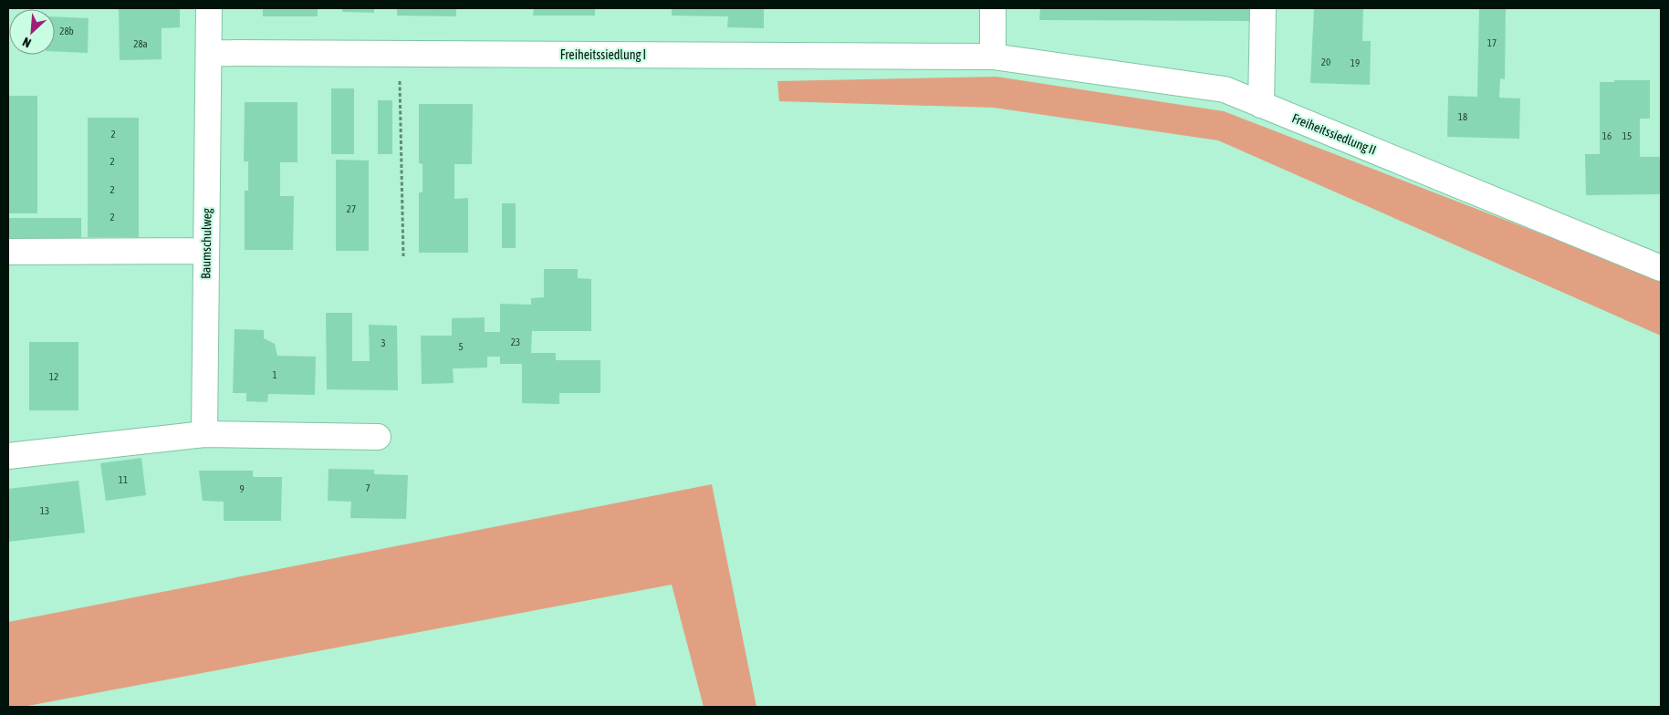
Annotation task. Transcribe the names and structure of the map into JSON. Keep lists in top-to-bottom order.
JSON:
{
  "streets": {
    "street": ["Freiheitssiedlung I", "Freiheitssiedlung II", "Baumschulweg"]
  },
  "crossings": [
    ["Freiheitssiedlung I", "Freiheitssiedlung II"],
    ["Freiheitssiedlung I", "Baumschulweg"]
  ],
  "house_numbers": [
    "28b",
    "17",
    "28a",
    "20",
    "19",
    "18",
    "2",
    "16",
    "15",
    "2",
    "2",
    "27",
    "2",
    "23",
    "3",
    "5",
    "1",
    "12",
    "11",
    "7",
    "9",
    "13"
  ],
  "north": "bottom left"
}
